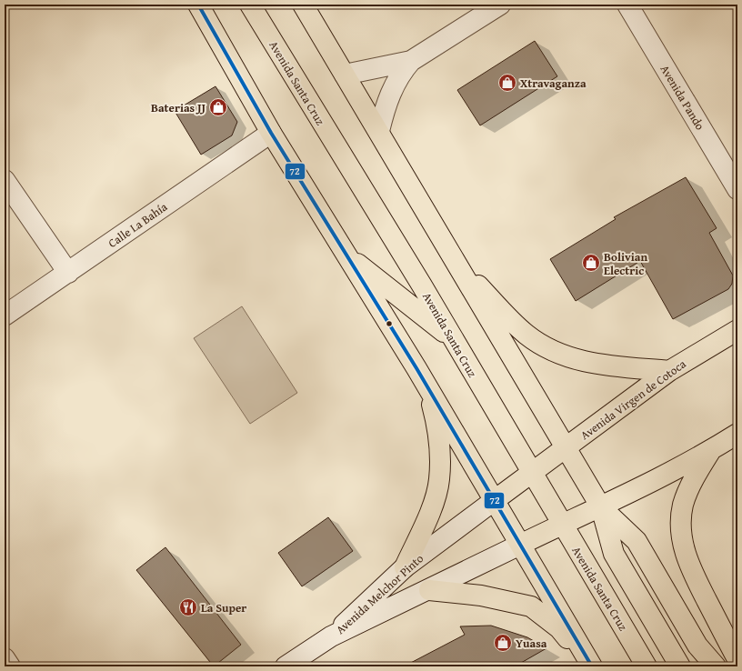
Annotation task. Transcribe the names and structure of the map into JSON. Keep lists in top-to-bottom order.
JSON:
{
  "streets": {
    "main road": ["Avenida Santa Cruz", "Avenida Virgen de Cotoca", "Avenida Melchor Pinto"],
    "street": ["Avenida Pando", "Calle La Bahía"]
  },
  "crossings": [
    ["Avenida Santa Cruz", "Avenida Virgen de Cotoca"],
    ["Avenida Santa Cruz", "Avenida Melchor Pinto"],
    ["Avenida Virgen de Cotoca", "Avenida Melchor Pinto"]
  ],
  "places": {
    "shop": [
      "Xtravaganza",
      "Baterias JJ",
      "Bolivian Electric",
      "Yuasa"
    ],
    "restaurant": ["La Super"]
  },
  "lines": ["transit line 72"]
}
